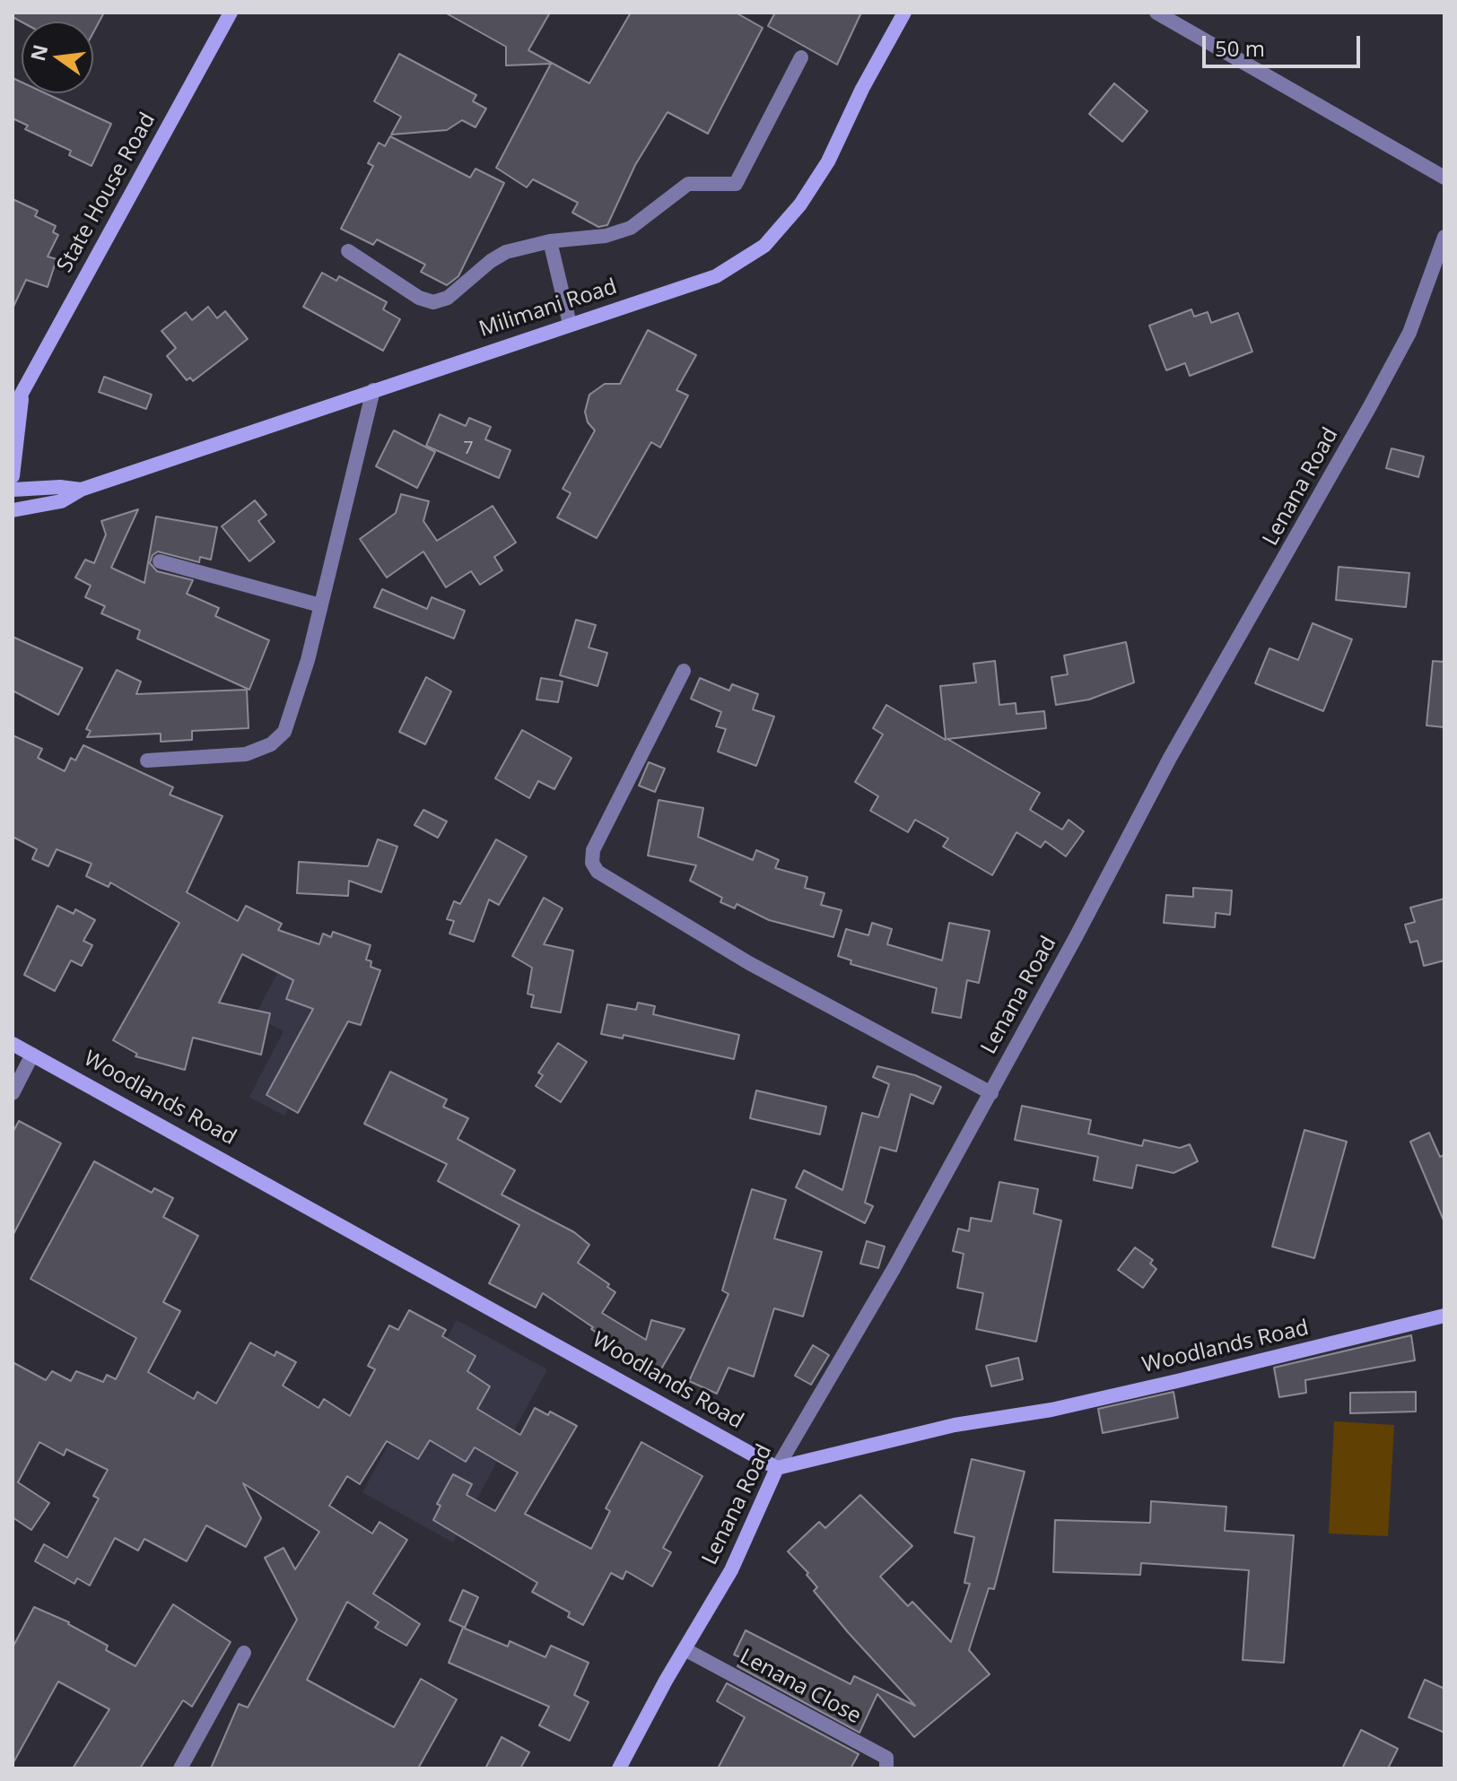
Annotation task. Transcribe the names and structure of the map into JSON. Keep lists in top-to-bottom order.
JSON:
{
  "streets": {
    "street": [
      "State House Road",
      "Milimani Road",
      "Lenana Road",
      "Woodlands Road",
      "Lenana Close"
    ]
  },
  "crossings": [
    ["Lenana Road", "Woodlands Road"],
    ["Lenana Road", "Lenana Close"]
  ],
  "house_numbers": ["7"],
  "scale_bar": "50 m",
  "north": "left"
}
